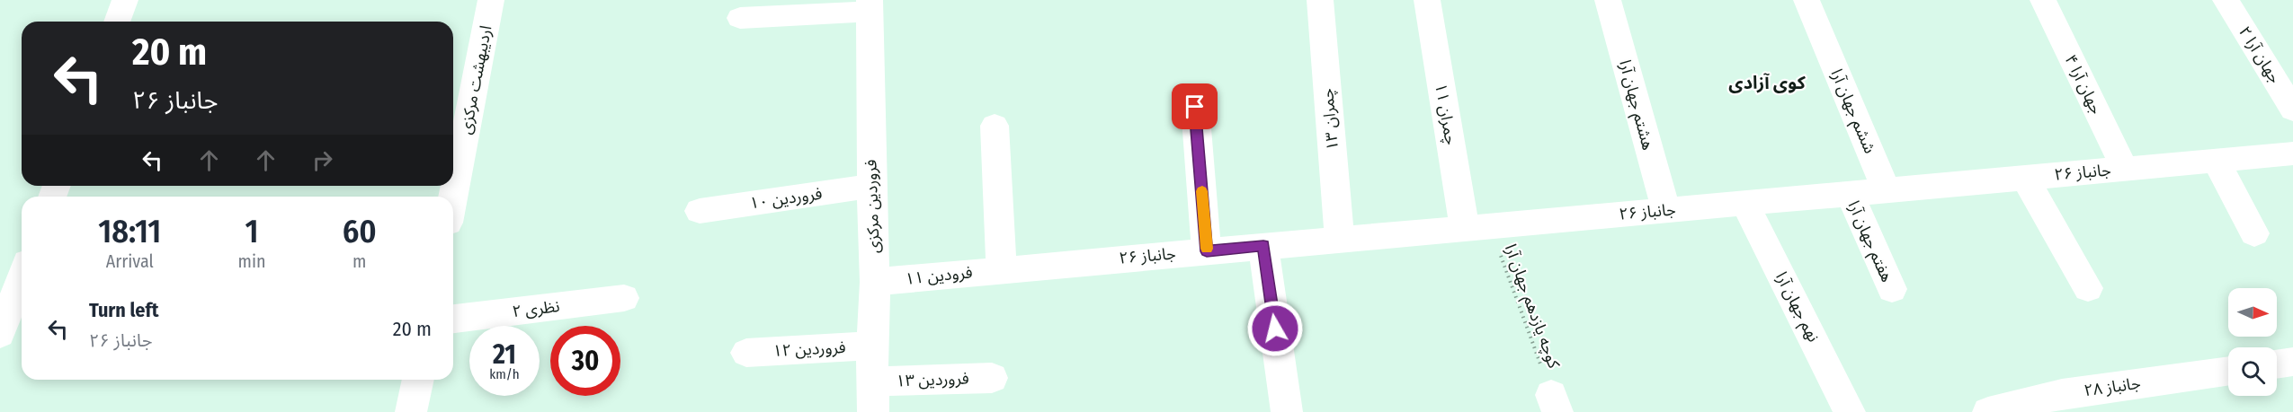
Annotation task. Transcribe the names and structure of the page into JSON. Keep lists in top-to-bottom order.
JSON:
{
  "streets": {
    "street": [
      "۲ جهان آرا",
      "اردیبهشت مرکزی",
      "۴ جهان آرا",
      "هشتم جهان آرا",
      "ششم جهان آرا",
      "۱۱ چمران",
      "۱۳ چمران",
      "جانباز ۲۶",
      "فروردین ۱۰",
      "فروردین مرکزی",
      "هفتم جهان آرا",
      "فرودین ۱۱",
      "نهم جهان آرا",
      "نظری ۲",
      "فروردین ۱۲",
      "فروردین ۱۳",
      "جانباز ۲۸"
    ],
    "path": ["کوچه یازدهم جهان آرا"]
  },
  "crossings": [
    ["۴ جهان آرا", "جانباز ۲۶"],
    ["هشتم جهان آرا", "جانباز ۲۶"],
    ["ششم جهان آرا", "جانباز ۲۶"],
    ["۱۱ چمران", "جانباز ۲۶"],
    ["۱۱ چمران", "کوچه یازدهم جهان آرا"],
    ["۱۳ چمران", "جانباز ۲۶"],
    ["جانباز ۲۶", "هفتم جهان آرا"],
    ["جانباز ۲۶", "فرودین ۱۱"],
    ["جانباز ۲۶", "کوچه یازدهم جهان آرا"],
    ["جانباز ۲۶", "نهم جهان آرا"],
    ["فروردین ۱۰", "فروردین مرکزی"],
    ["فروردین مرکزی", "فرودین ۱۱"],
    ["فروردین مرکزی", "فروردین ۱۲"],
    ["فروردین مرکزی", "فروردین ۱۳"]
  ],
  "districts": ["کوی آزادی"],
  "north": "right",
  "page": {
    "turn": ["20 m", "جانباز ۲۶"],
    "eta": [
      "18:11",
      "Arrival",
      "1",
      "min",
      "60",
      "m"
    ],
    "list": [
      {
        "name": "Turn left",
        "note": "جانباز ۲۶",
        "value": "20 m"
      }
    ],
    "speed": "21 km/h",
    "limit": "30"
  }
}
